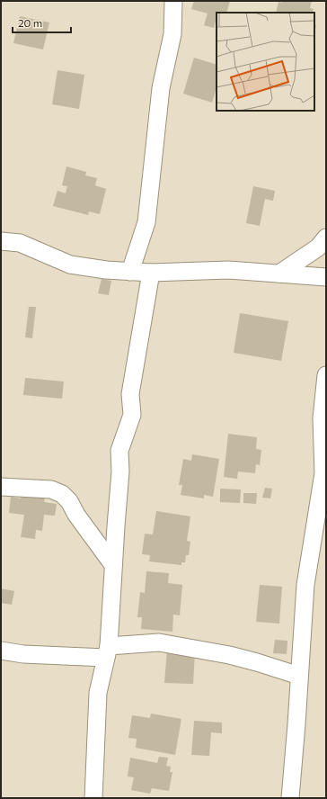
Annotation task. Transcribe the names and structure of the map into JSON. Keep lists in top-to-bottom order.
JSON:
{
  "scale_bar": "20 m"
}
